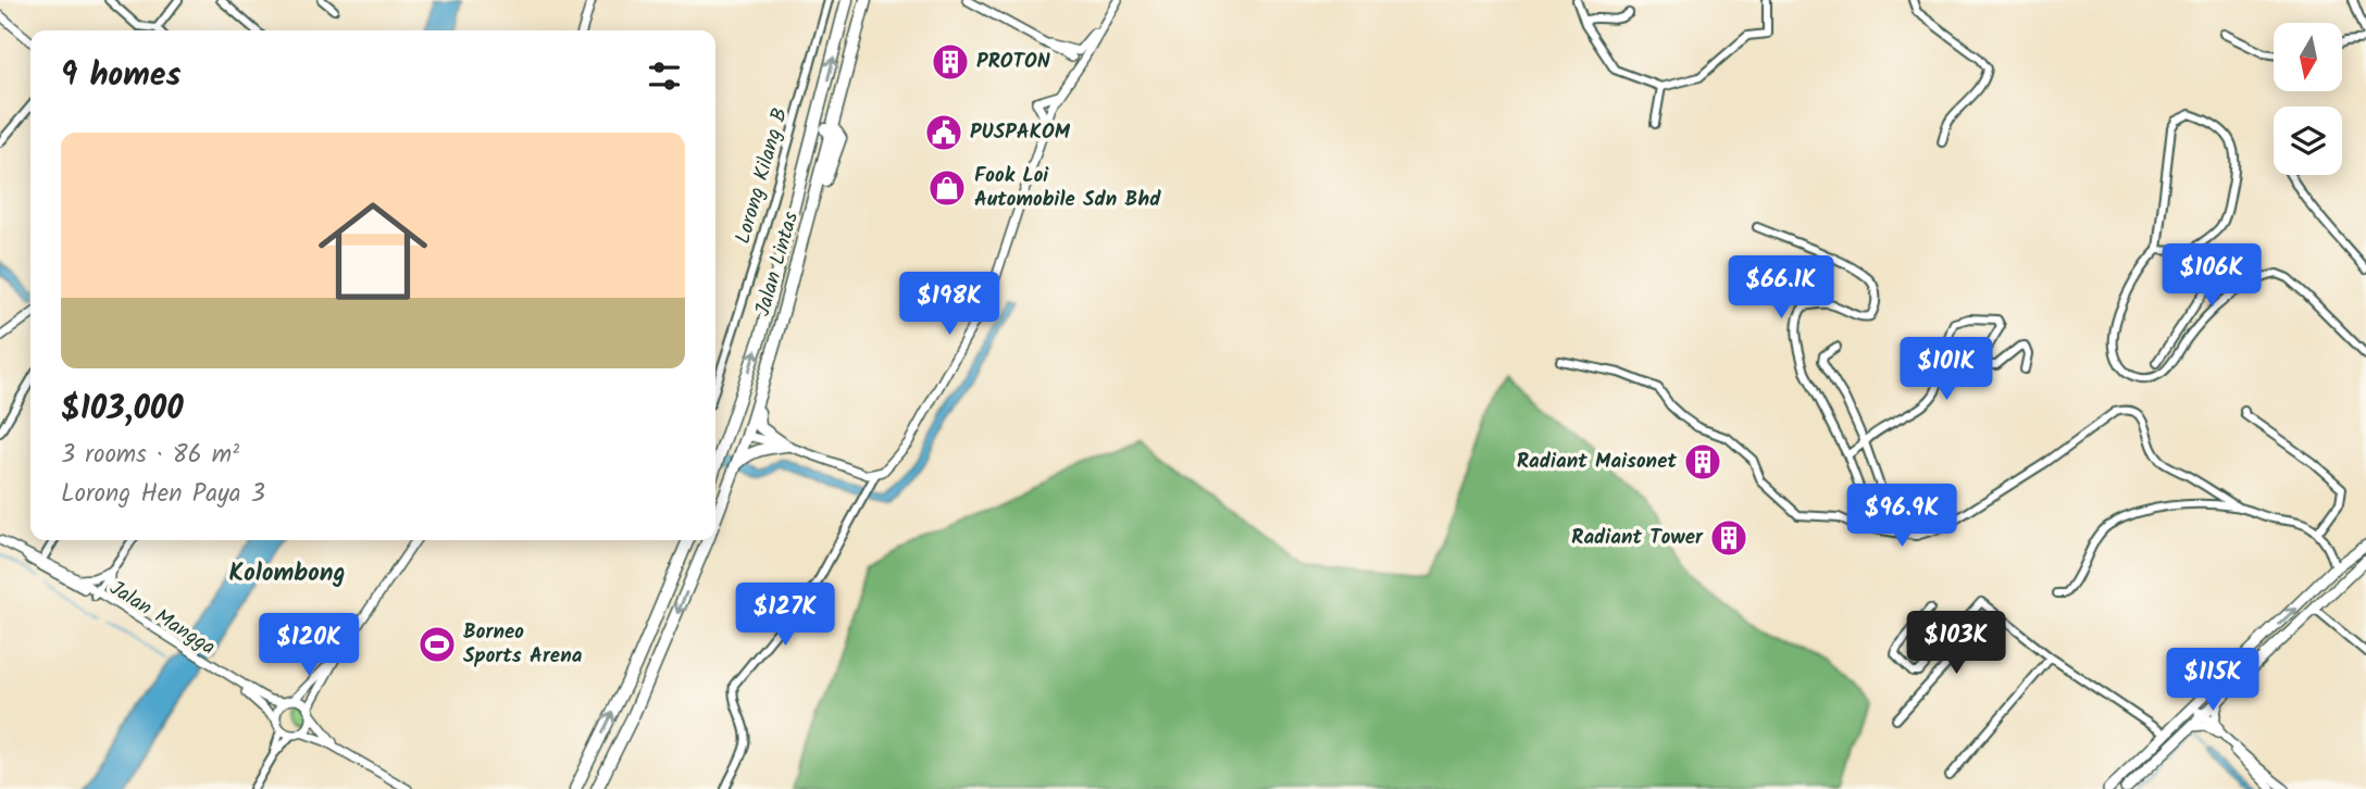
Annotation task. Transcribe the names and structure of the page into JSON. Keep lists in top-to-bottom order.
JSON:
{
  "streets": {
    "highway": ["Jalan Lintas"],
    "street": ["Lorong Kilang B", "Jalan Mangga"]
  },
  "districts": ["Kolombong"],
  "places": {
    "building": ["PROTON", "Radiant Maisonet", "Radiant Tower"],
    "public building": ["PUSPAKOM"],
    "shop": ["Fook Loi Automobile Sdn Bhd"],
    "sports": ["Borneo Sports Arena"]
  },
  "north": "bottom",
  "page": {
    "heading": "9 homes",
    "list": [
      {
        "name": "$103,000",
        "note": "3 rooms · 86 m² · Lorong Hen Paya 3"
      }
    ],
    "price": [
      "$106K",
      "$66.1K",
      "$198K",
      "$101K",
      "$96.9K",
      "$127K",
      "$103K",
      "$120K",
      "$115K"
    ]
  }
}
